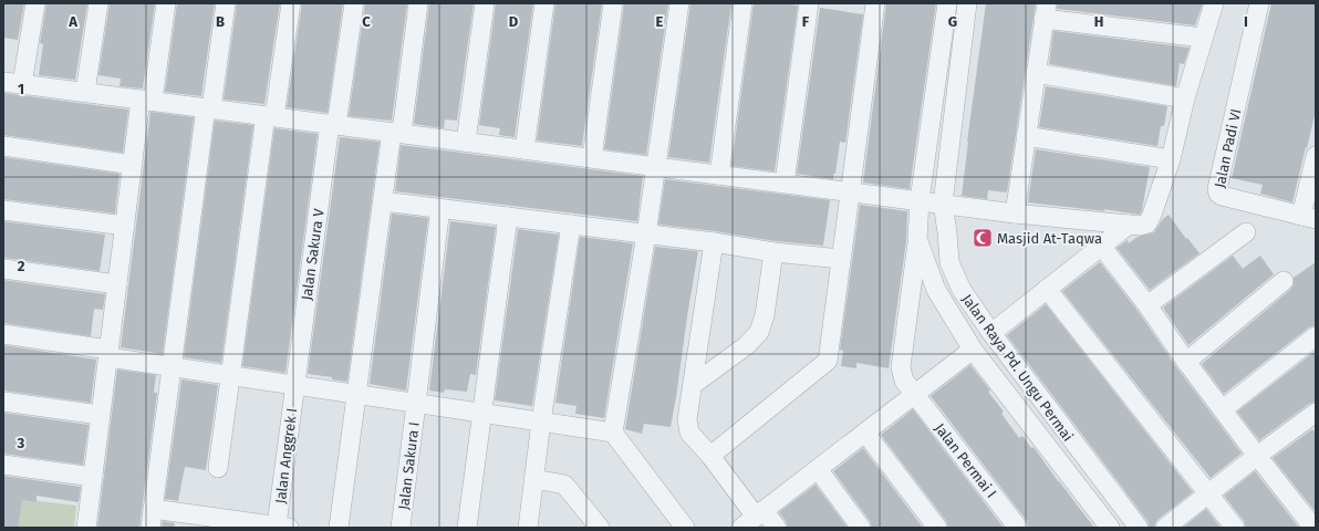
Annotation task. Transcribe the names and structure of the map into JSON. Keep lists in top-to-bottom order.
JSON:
{
  "streets": {
    "street": [
      "Jalan Padi VI",
      "Jalan Sakura V",
      "Jalan Raya Pd. Ungu Permai",
      "Jalan Anggrek I",
      "Jalan Permai I",
      "Jalan Sakura I"
    ]
  },
  "crossings": [
    ["Jalan Sakura V", "Jalan Anggrek I"],
    ["Jalan Raya Pd. Ungu Permai", "Jalan Permai I"]
  ],
  "places": {
    "mosque": ["Masjid At-Taqwa"]
  },
  "grid": {
    "columns": [
      "A",
      "B",
      "C",
      "D",
      "E",
      "F",
      "G",
      "H",
      "I"
    ],
    "rows": ["1", "2", "3"]
  }
}
